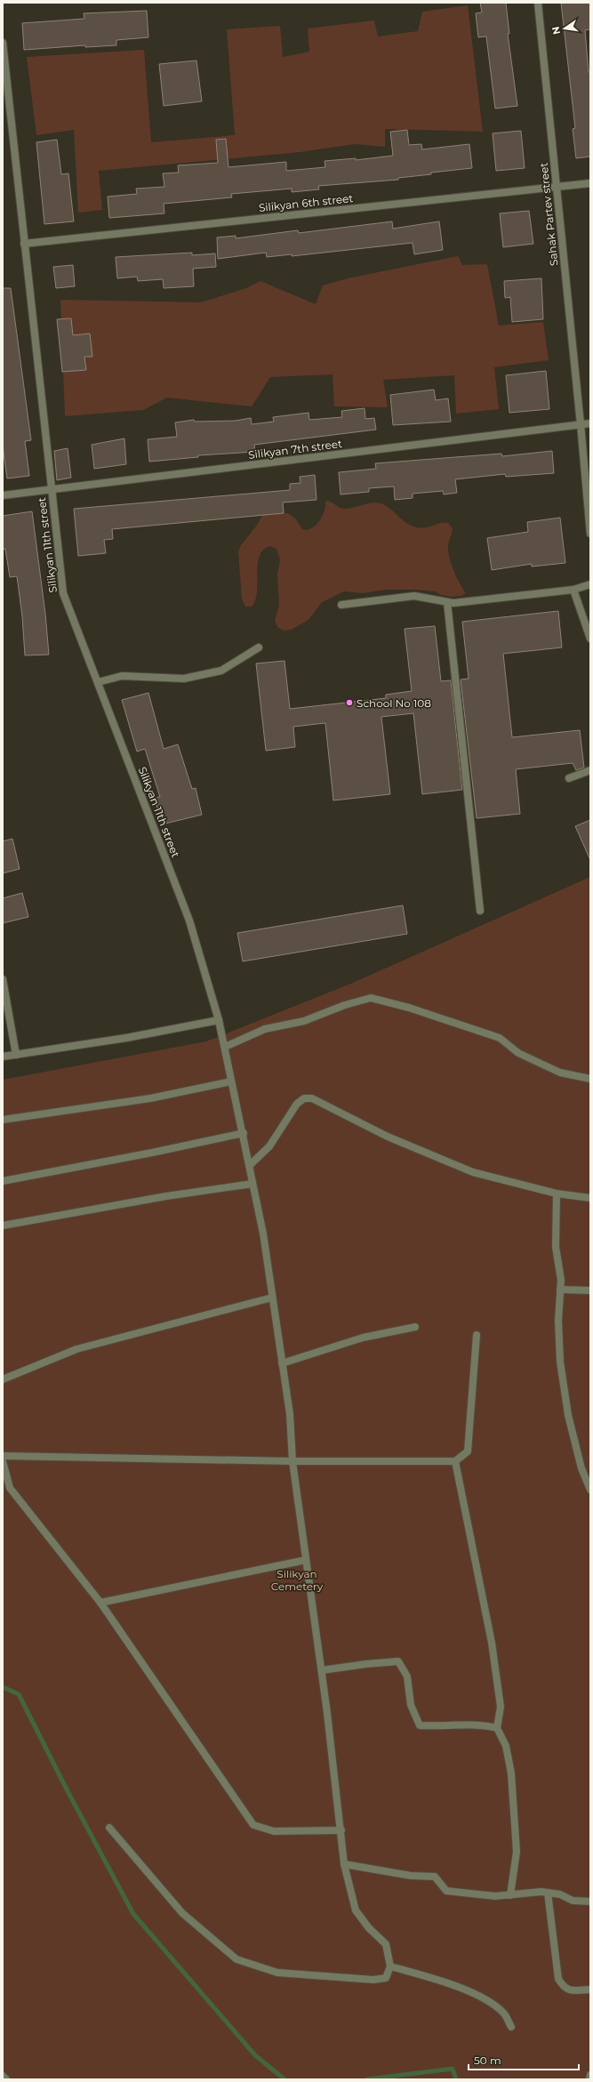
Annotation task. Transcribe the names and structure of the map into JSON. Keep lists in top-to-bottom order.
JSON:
{
  "streets": {
    "street": [
      "Silikyan 6th street",
      "Sahak Partev street",
      "Silikyan 7th street",
      "Silikyan 11th street"
    ]
  },
  "crossings": [
    ["Silikyan 6th street", "Sahak Partev street"],
    ["Silikyan 6th street", "Silikyan 11th street"],
    ["Sahak Partev street", "Silikyan 7th street"],
    ["Silikyan 7th street", "Silikyan 11th street"]
  ],
  "parks": ["Silikyan Cemetery"],
  "places": ["School No 108"],
  "scale_bar": "50 m",
  "north": "left"
}
